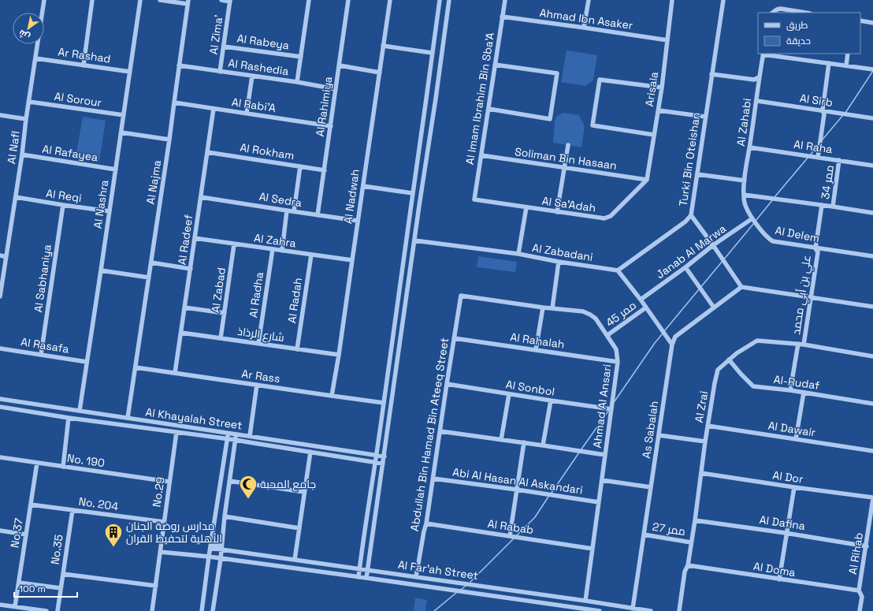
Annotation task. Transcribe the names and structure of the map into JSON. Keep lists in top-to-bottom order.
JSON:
{
  "streets": {
    "street": [
      "Ahmad Ibn Asaker",
      "Al Zima'",
      "Al Rabeya",
      "Ar Rashad",
      "Al Rashedia",
      "Arisala",
      "Al Imam Ibrahim Bin Sba'A",
      "Al Sorour",
      "Al Sirb",
      "Al Rabi'A",
      "Al Rahimiya",
      "Al Zahabi",
      "Al Raha",
      "Al Nafl",
      "Al Rokham",
      "Al Rafayea",
      "Soliman Bin Hasaan",
      "Turki Bin Oteishan",
      "Al Najma",
      "ممر 34",
      "Al Reqi",
      "Al Nadwah",
      "Al Sedra",
      "Al Nashra",
      "Al Sa'Adah",
      "Al Delem",
      "Al Radeef",
      "Al Zahra",
      "Janab Al Marwa",
      "Al Zabadani",
      "Al Sabhaniya",
      "Al Zabad",
      "Al Radha",
      "علي بن أبي محمد",
      "Al Radah",
      "ممر 45",
      "شارع الرذاذ",
      "Al Rahalah",
      "Al Rasafa",
      "Ar Rass",
      "Al-Rudaf",
      "Al Sonbol",
      "Ahmad Al Ansari",
      "Al Zrai",
      "Al Khayalah Street",
      "Al Dawair",
      "As Sabalah",
      "Abdullah Bin Hamad Bin Ateeq Street",
      "No. 190",
      "Al Dor",
      "Abi Al Hasan Al Askandari",
      "No.29",
      "No. 204",
      "Al Dafina",
      "Al Rabab",
      "ممر 27",
      "No.37",
      "No.35",
      "Al Rihab",
      "Al Doma",
      "Al Far'ah Street"
    ]
  },
  "crossings": [
    ["Ahmad Ibn Asaker", "Arisala"],
    ["Ahmad Ibn Asaker", "Al Imam Ibrahim Bin Sba'A"],
    ["Al Zima'", "Al Rabeya"],
    ["Al Zima'", "Al Rashedia"],
    ["Ar Rashad", "Al Nafl"],
    ["Ar Rashad", "Al Nashra"],
    ["Al Rashedia", "Al Rahimiya"],
    ["Al Rashedia", "Al Najma"],
    ["Arisala", "Soliman Bin Hasaan"],
    ["Arisala", "Al Sa'Adah"],
    ["Al Imam Ibrahim Bin Sba'A", "Soliman Bin Hasaan"],
    ["Al Imam Ibrahim Bin Sba'A", "Al Sa'Adah"],
    ["Al Sorour", "Al Nafl"],
    ["Al Sorour", "Al Nashra"],
    ["Al Sirb", "Al Zahabi"],
    ["Al Rabi'A", "Al Rahimiya"],
    ["Al Rabi'A", "Al Najma"],
    ["Al Rabi'A", "Al Radeef"],
    ["Al Rahimiya", "Al Rokham"],
    ["Al Rahimiya", "Al Sedra"],
    ["Al Zahabi", "Al Raha"],
    ["Al Zahabi", "Al Delem"],
    ["Al Raha", "ممر 34"],
    ["Al Nafl", "Al Rafayea"],
    ["Al Nafl", "Al Reqi"],
    ["Al Rokham", "Al Radeef"],
    ["Al Rafayea", "Al Nashra"],
    ["Soliman Bin Hasaan", "Al Sa'Adah"],
    ["Turki Bin Oteishan", "Janab Al Marwa"],
    ["Al Najma", "Ar Rass"],
    ["Al Najma", "Al Khayalah Street"],
    ["Al Reqi", "Al Nashra"],
    ["Al Reqi", "Al Sabhaniya"],
    ["Al Nadwah", "Al Sedra"],
    ["Al Nadwah", "Al Zahra"],
    ["Al Nadwah", "شارع الرذاذ"],
    ["Al Nadwah", "Ar Rass"],
    ["Al Sedra", "Al Radeef"],
    ["Al Nashra", "Al Rasafa"],
    ["Al Nashra", "Al Khayalah Street"],
    ["Al Delem", "Janab Al Marwa"],
    ["Al Delem", "علي بن أبي محمد"],
    ["Al Radeef", "Al Zahra"],
    ["Al Radeef", "شارع الرذاذ"],
    ["Al Radeef", "Ar Rass"],
    ["Al Zahra", "Al Zabad"],
    ["Al Zahra", "Al Radha"],
    ["Al Zahra", "Al Radah"],
    ["Al Sabhaniya", "Al Rasafa"],
    ["Al Zabad", "شارع الرذاذ"],
    ["Al Radha", "شارع الرذاذ"],
    ["علي بن أبي محمد", "Al Zrai"],
    ["Al Radah", "شارع الرذاذ"],
    ["ممر 45", "Ahmad Al Ansari"],
    ["Al Rahalah", "Ahmad Al Ansari"],
    ["Al Rahalah", "Abdullah Bin Hamad Bin Ateeq Street"],
    ["Al-Rudaf", "Al Zrai"],
    ["Al Sonbol", "Ahmad Al Ansari"],
    ["Al Sonbol", "Abdullah Bin Hamad Bin Ateeq Street"],
    ["Ahmad Al Ansari", "Abdullah Bin Hamad Bin Ateeq Street"],
    ["Ahmad Al Ansari", "Abi Al Hasan Al Askandari"],
    ["Ahmad Al Ansari", "Al Rabab"],
    ["Ahmad Al Ansari", "Al Far'ah Street"],
    ["Al Zrai", "Al Dawair"],
    ["Al Zrai", "Al Dor"],
    ["Al Zrai", "Al Dafina"],
    ["Al Zrai", "ممر 27"],
    ["Al Zrai", "Al Doma"],
    ["Al Khayalah Street", "No.29"],
    ["As Sabalah", "ممر 27"],
    ["As Sabalah", "Al Far'ah Street"],
    ["Abdullah Bin Hamad Bin Ateeq Street", "Abi Al Hasan Al Askandari"],
    ["Abdullah Bin Hamad Bin Ateeq Street", "Al Rabab"],
    ["Abdullah Bin Hamad Bin Ateeq Street", "Al Far'ah Street"],
    ["No. 190", "No.29"],
    ["No. 190", "No.37"],
    ["Al Dor", "Al Rihab"],
    ["No.29", "No. 204"],
    ["No.29", "Al Far'ah Street"],
    ["No. 204", "No.37"],
    ["No. 204", "No.35"],
    ["Al Dafina", "Al Rihab"],
    ["Al Rihab", "Al Doma"]
  ],
  "places": {
    "mosque": ["جامع المحبة"],
    "building": ["مدارس روضة الجنان الأهلية لتحفيظ القران"]
  },
  "legend": ["طريق", "حديقة"],
  "scale_bar": "100 m",
  "north": "bottom left"
}
